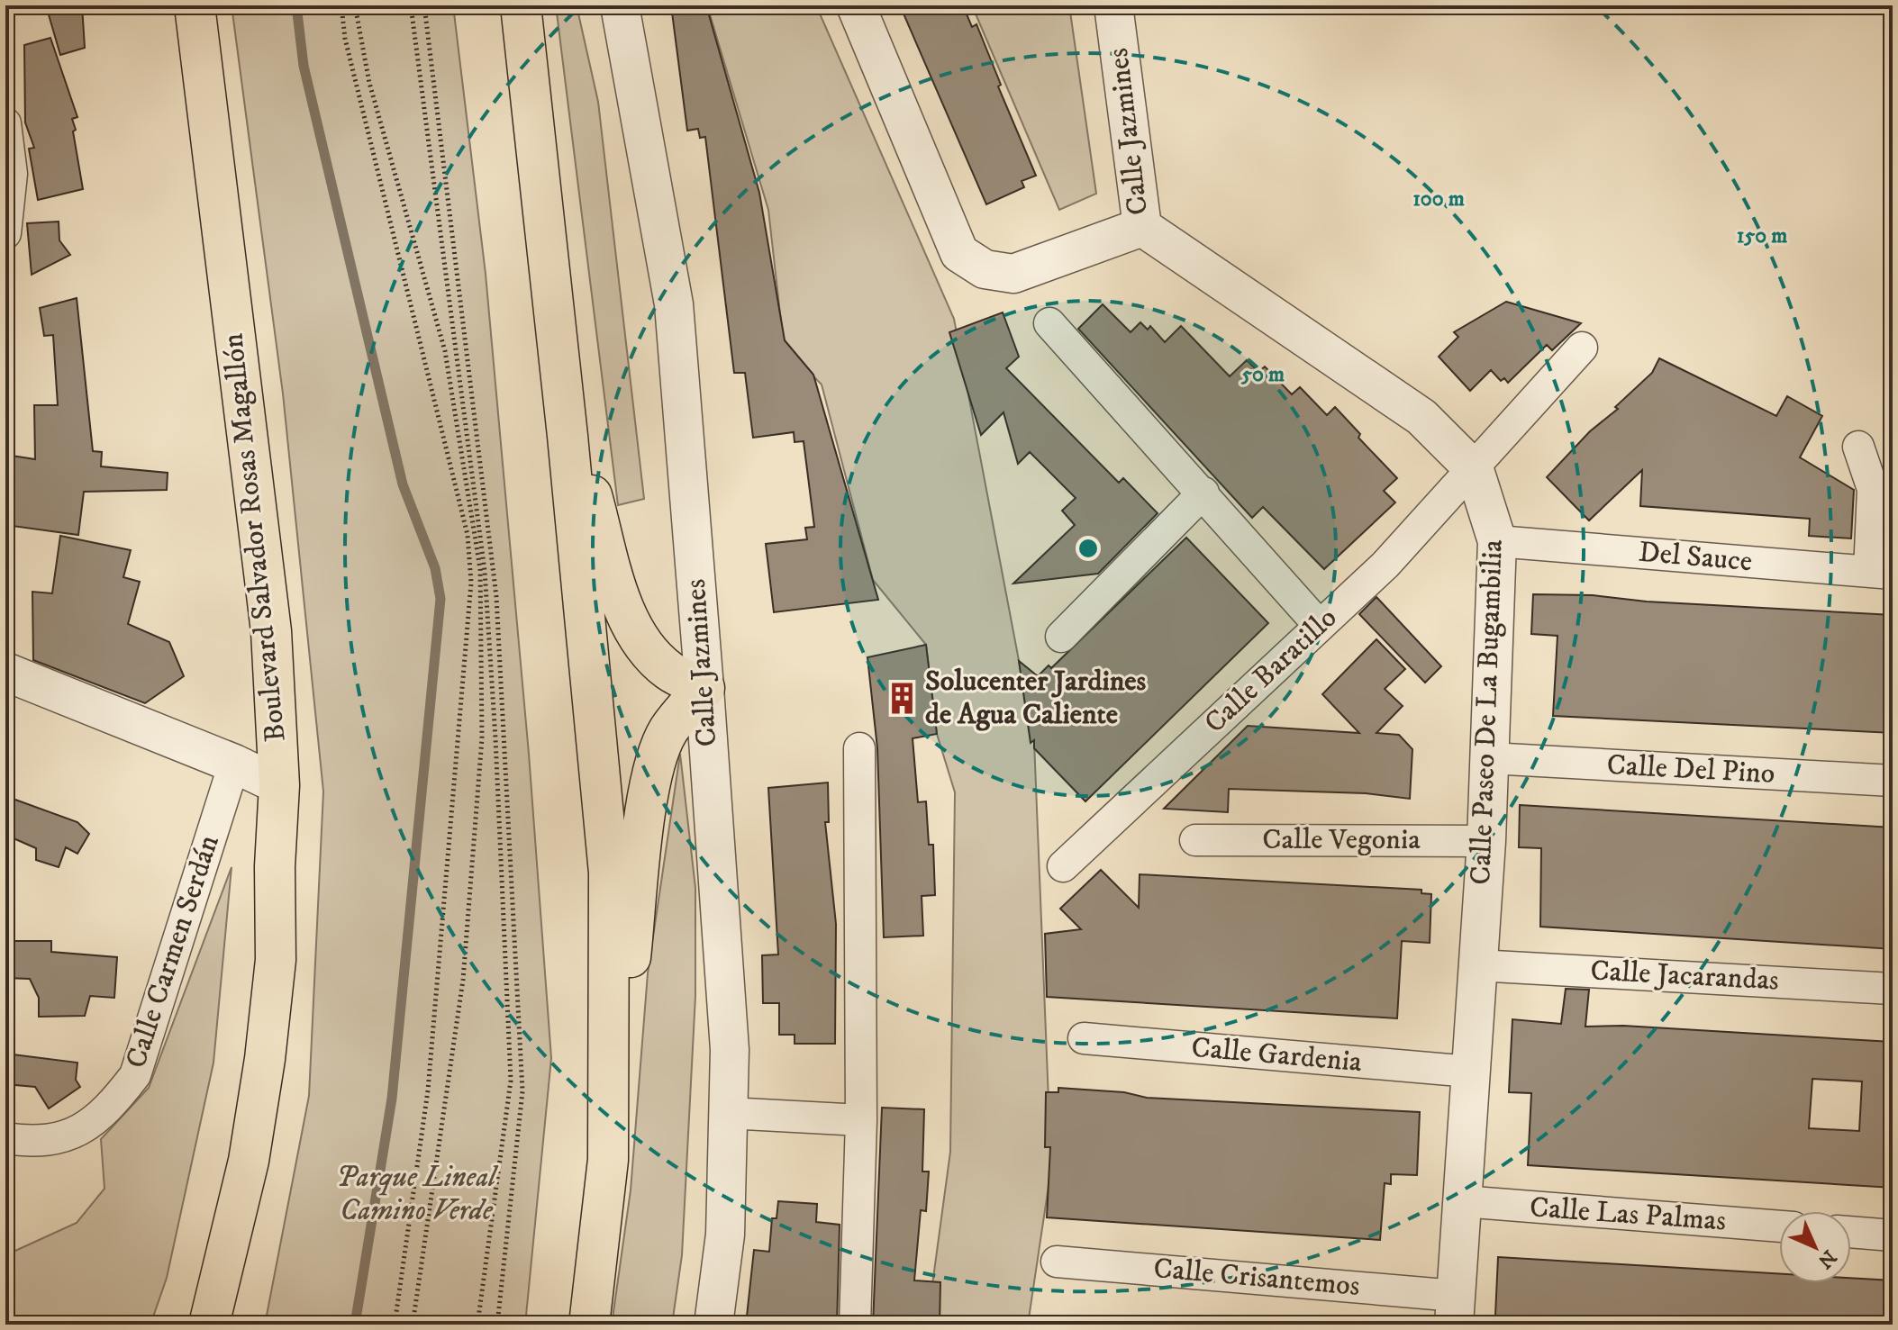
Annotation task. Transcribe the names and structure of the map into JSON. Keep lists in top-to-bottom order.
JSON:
{
  "streets": {
    "highway": ["Boulevard Salvador Rosas Magallón"],
    "street": [
      "Calle Jazmines",
      "Del Sauce",
      "Calle Baratillo",
      "Calle Paseo De La Bugambilia",
      "Calle Del Pino",
      "Calle Vegonia",
      "Calle Carmen Serdán",
      "Calle Jacarandas",
      "Calle Gardenia",
      "Calle Las Palmas",
      "Calle Crisantemos"
    ]
  },
  "crossings": [
    ["Calle Jazmines", "Calle Paseo De La Bugambilia"],
    ["Del Sauce", "Calle Paseo De La Bugambilia"],
    ["Calle Baratillo", "Calle Paseo De La Bugambilia"],
    ["Calle Paseo De La Bugambilia", "Calle Del Pino"],
    ["Calle Paseo De La Bugambilia", "Calle Vegonia"],
    ["Calle Paseo De La Bugambilia", "Calle Jacarandas"],
    ["Calle Paseo De La Bugambilia", "Calle Gardenia"],
    ["Calle Paseo De La Bugambilia", "Calle Las Palmas"],
    ["Calle Paseo De La Bugambilia", "Calle Crisantemos"]
  ],
  "parks": ["Parque Lineal Camino Verde"],
  "places": {
    "building": ["Solucenter Jardines de Agua Caliente"]
  },
  "north": "bottom right",
  "rings": ["100 m", "150 m", "50 m"]
}
